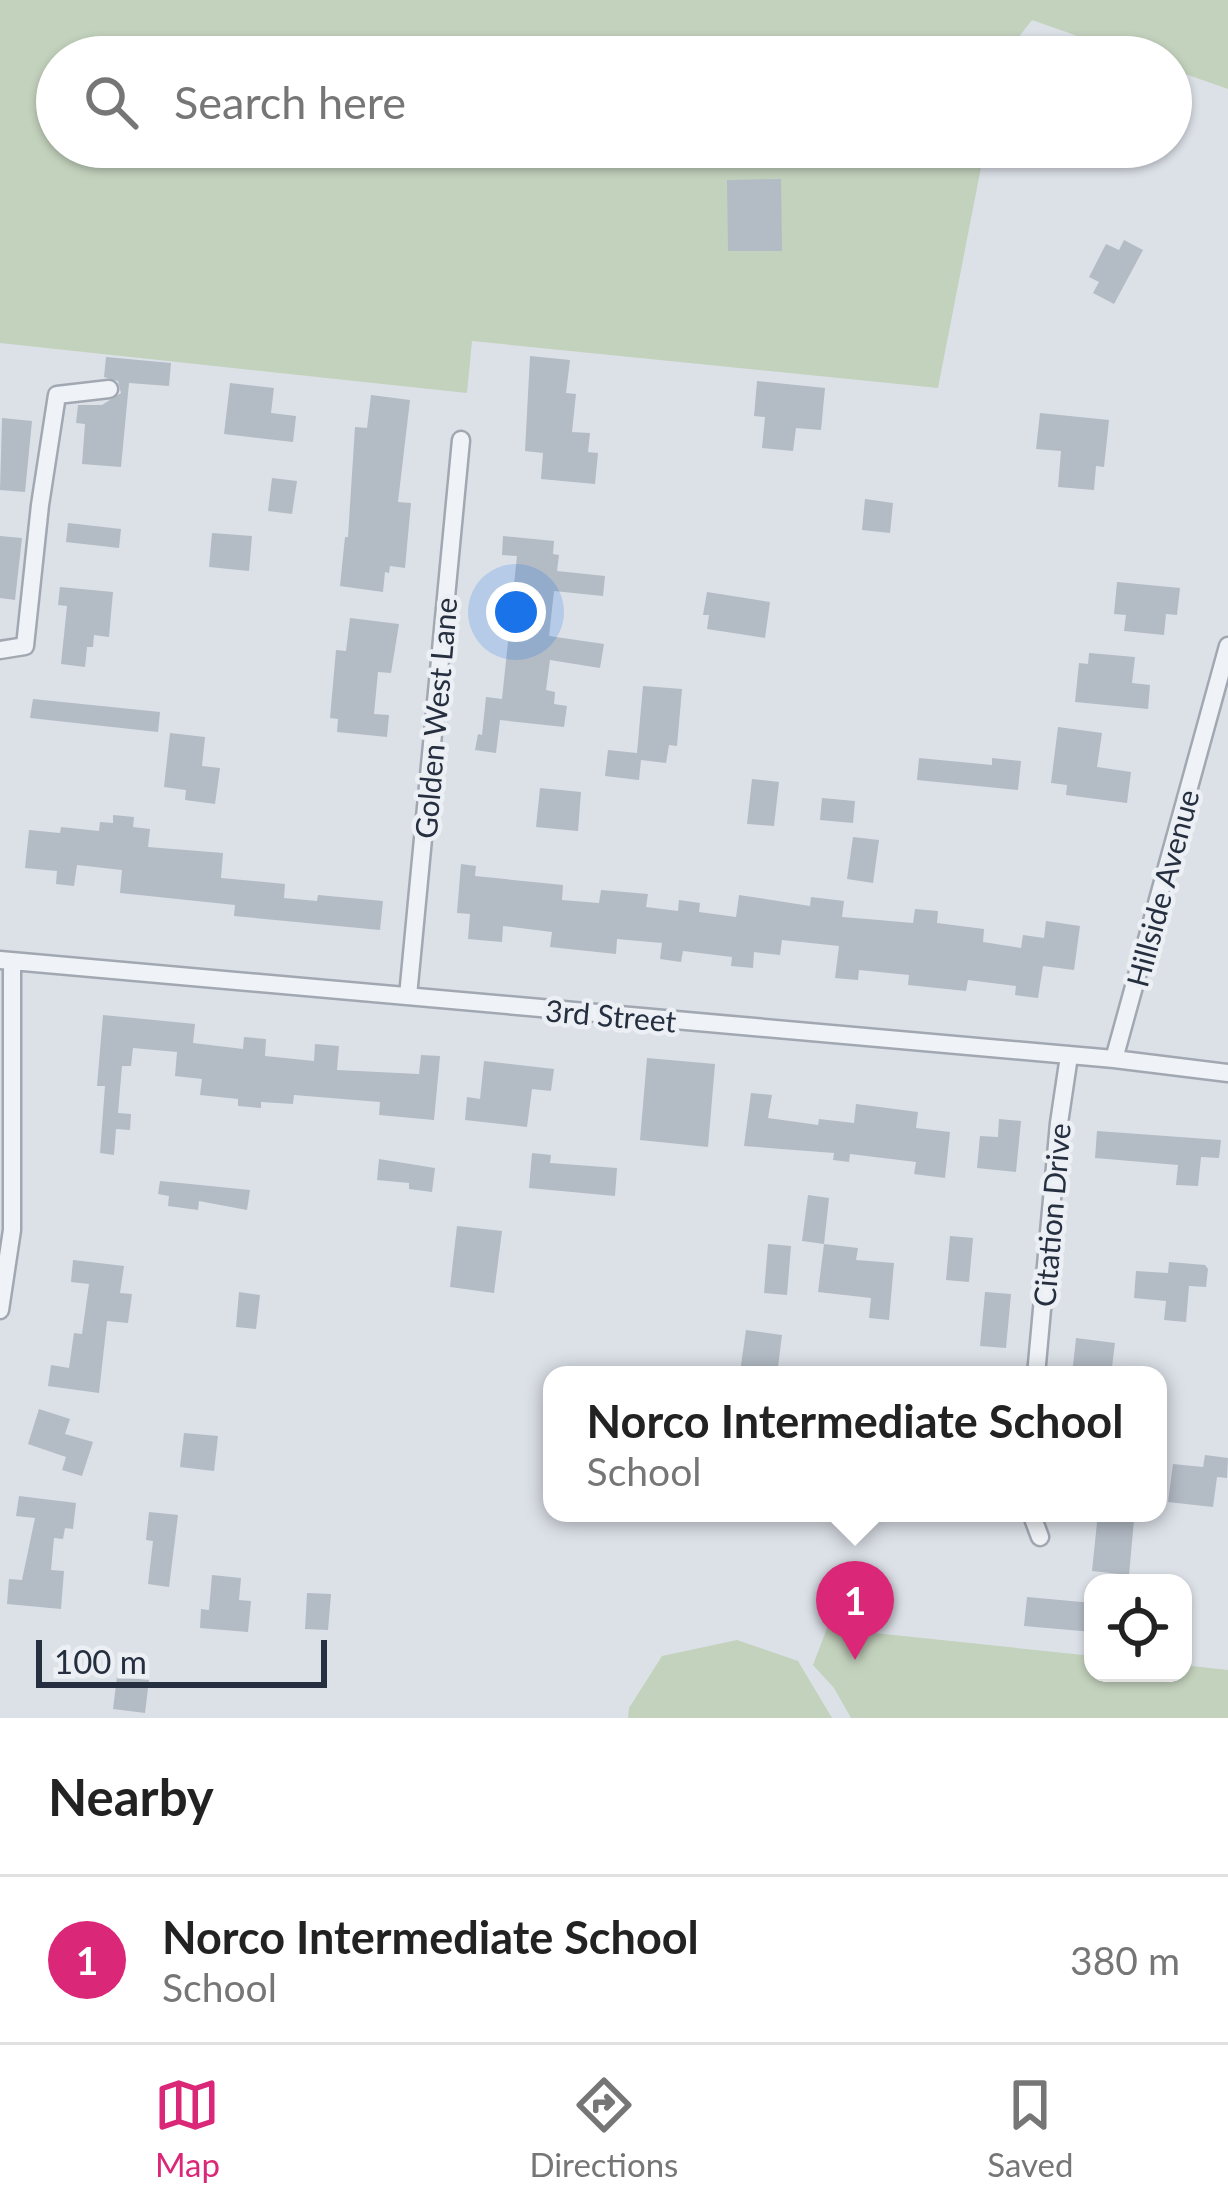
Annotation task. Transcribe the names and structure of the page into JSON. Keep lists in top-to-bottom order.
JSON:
{
  "streets": {
    "street": [
      "Golden West Lane",
      "Hillside Avenue",
      "3rd Street",
      "Citation Drive"
    ]
  },
  "crossings": [
    ["Golden West Lane", "3rd Street"],
    ["Hillside Avenue", "3rd Street"],
    ["3rd Street", "Citation Drive"]
  ],
  "scale_bar": "100 m",
  "page": {
    "search": "Search here",
    "popup": ["Norco Intermediate School", "School"],
    "pins": "1",
    "scale": "100 m",
    "heading": "Nearby",
    "list": [
      {
        "mark": "1",
        "name": "Norco Intermediate School",
        "note": "School",
        "value": "380 m"
      }
    ],
    "nav": ["Map", "Directions", "Saved"]
  }
}
